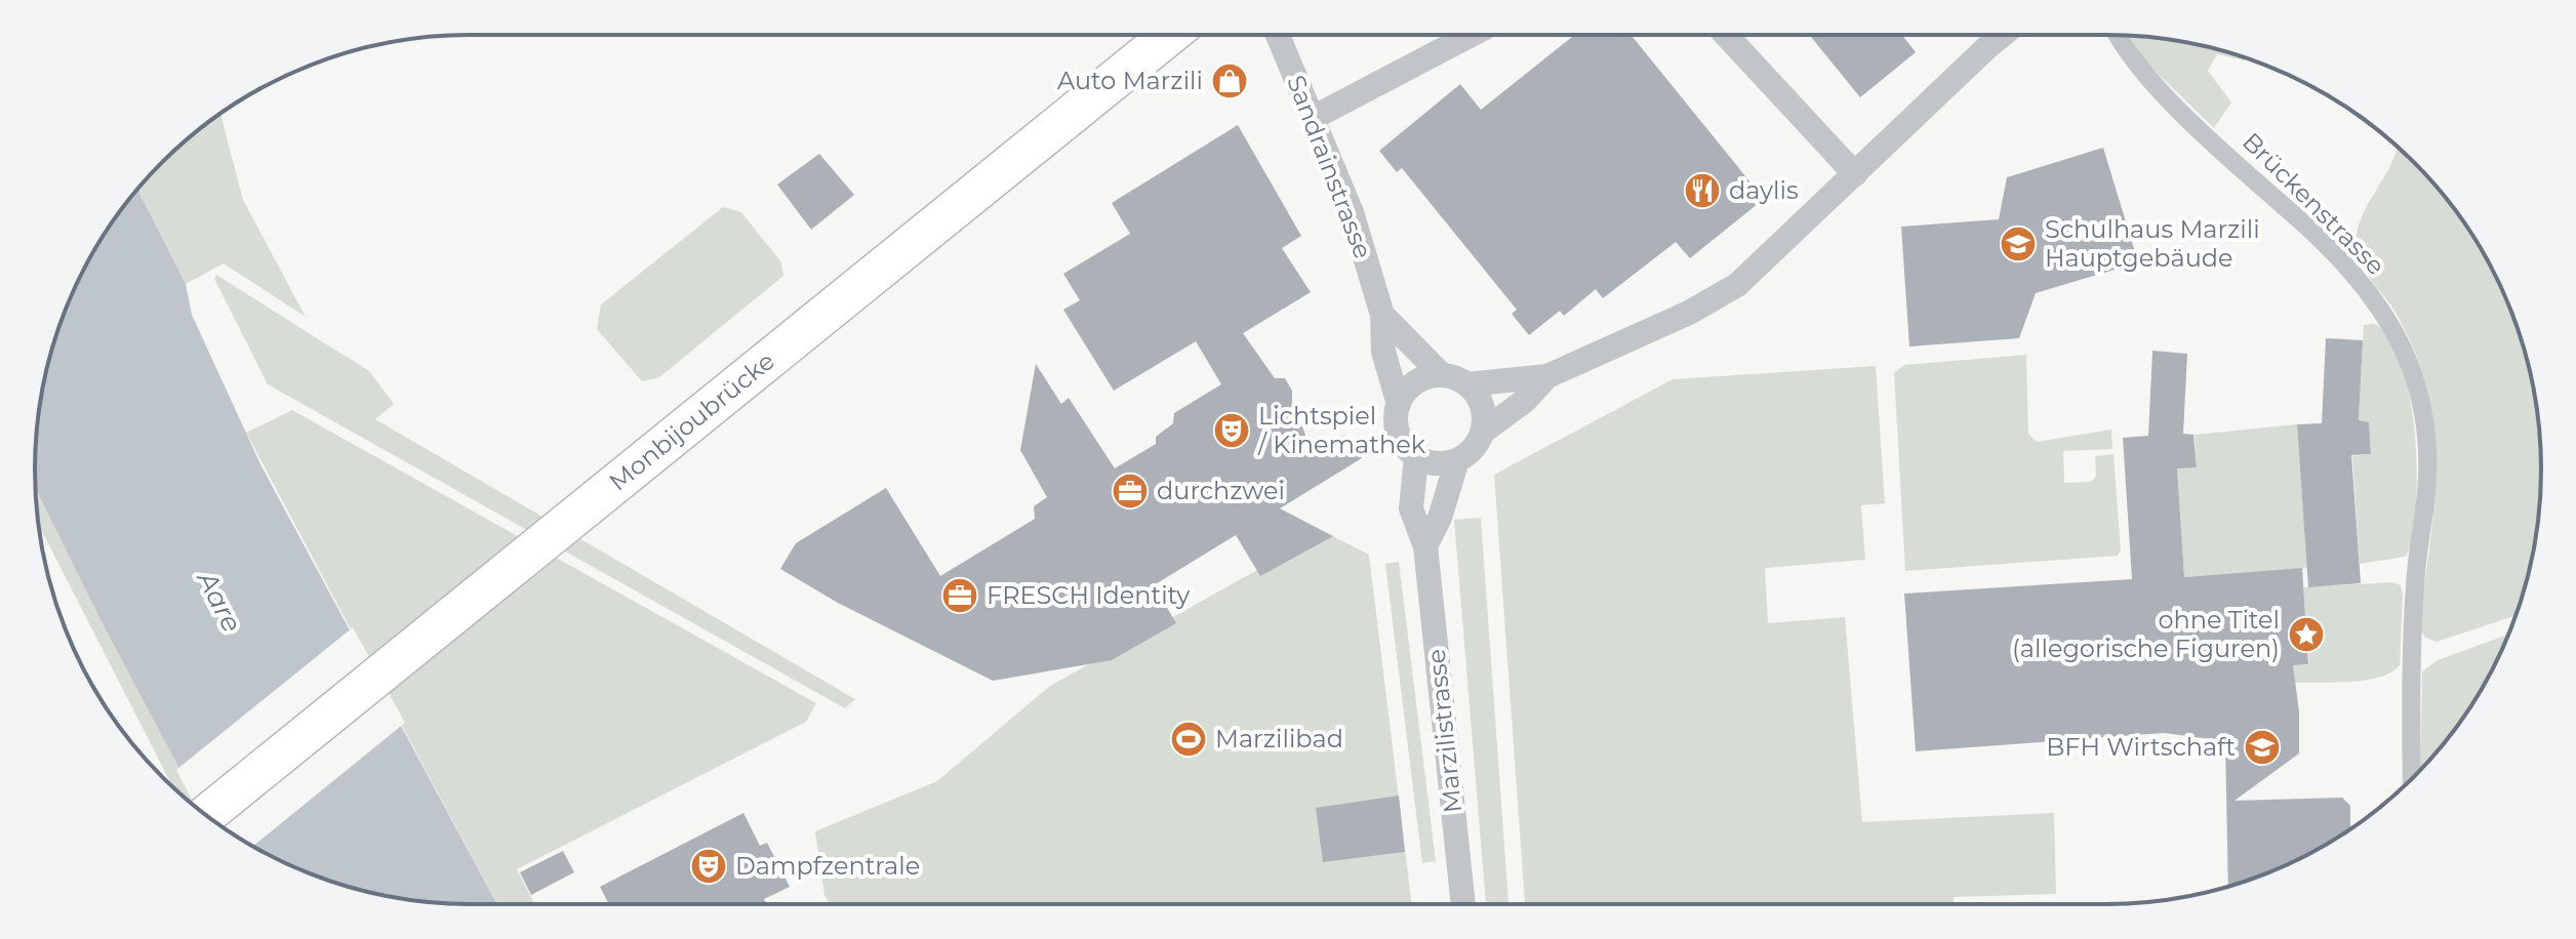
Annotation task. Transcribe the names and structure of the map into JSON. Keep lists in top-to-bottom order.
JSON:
{
  "streets": {
    "main road": ["Monbijoubrücke"],
    "street": ["Sandrainstrasse", "Brückenstrasse", "Marzilistrasse"]
  },
  "crossings": [
    ["Sandrainstrasse", "Marzilistrasse"]
  ],
  "water": ["Aare"],
  "places": {
    "shop": ["Auto Marzili"],
    "restaurant": ["daylis"],
    "school or university": ["Schulhaus Marzili Hauptgebäude", "BFH Wirtschaft"],
    "theatre": ["Lichtspiel / Kinemathek", "Dampfzentrale"],
    "office": ["durchzwei", "FRESCH Identity"],
    "place": ["ohne Titel (allegorische Figuren)"],
    "sports": ["Marzilibad"]
  }
}
